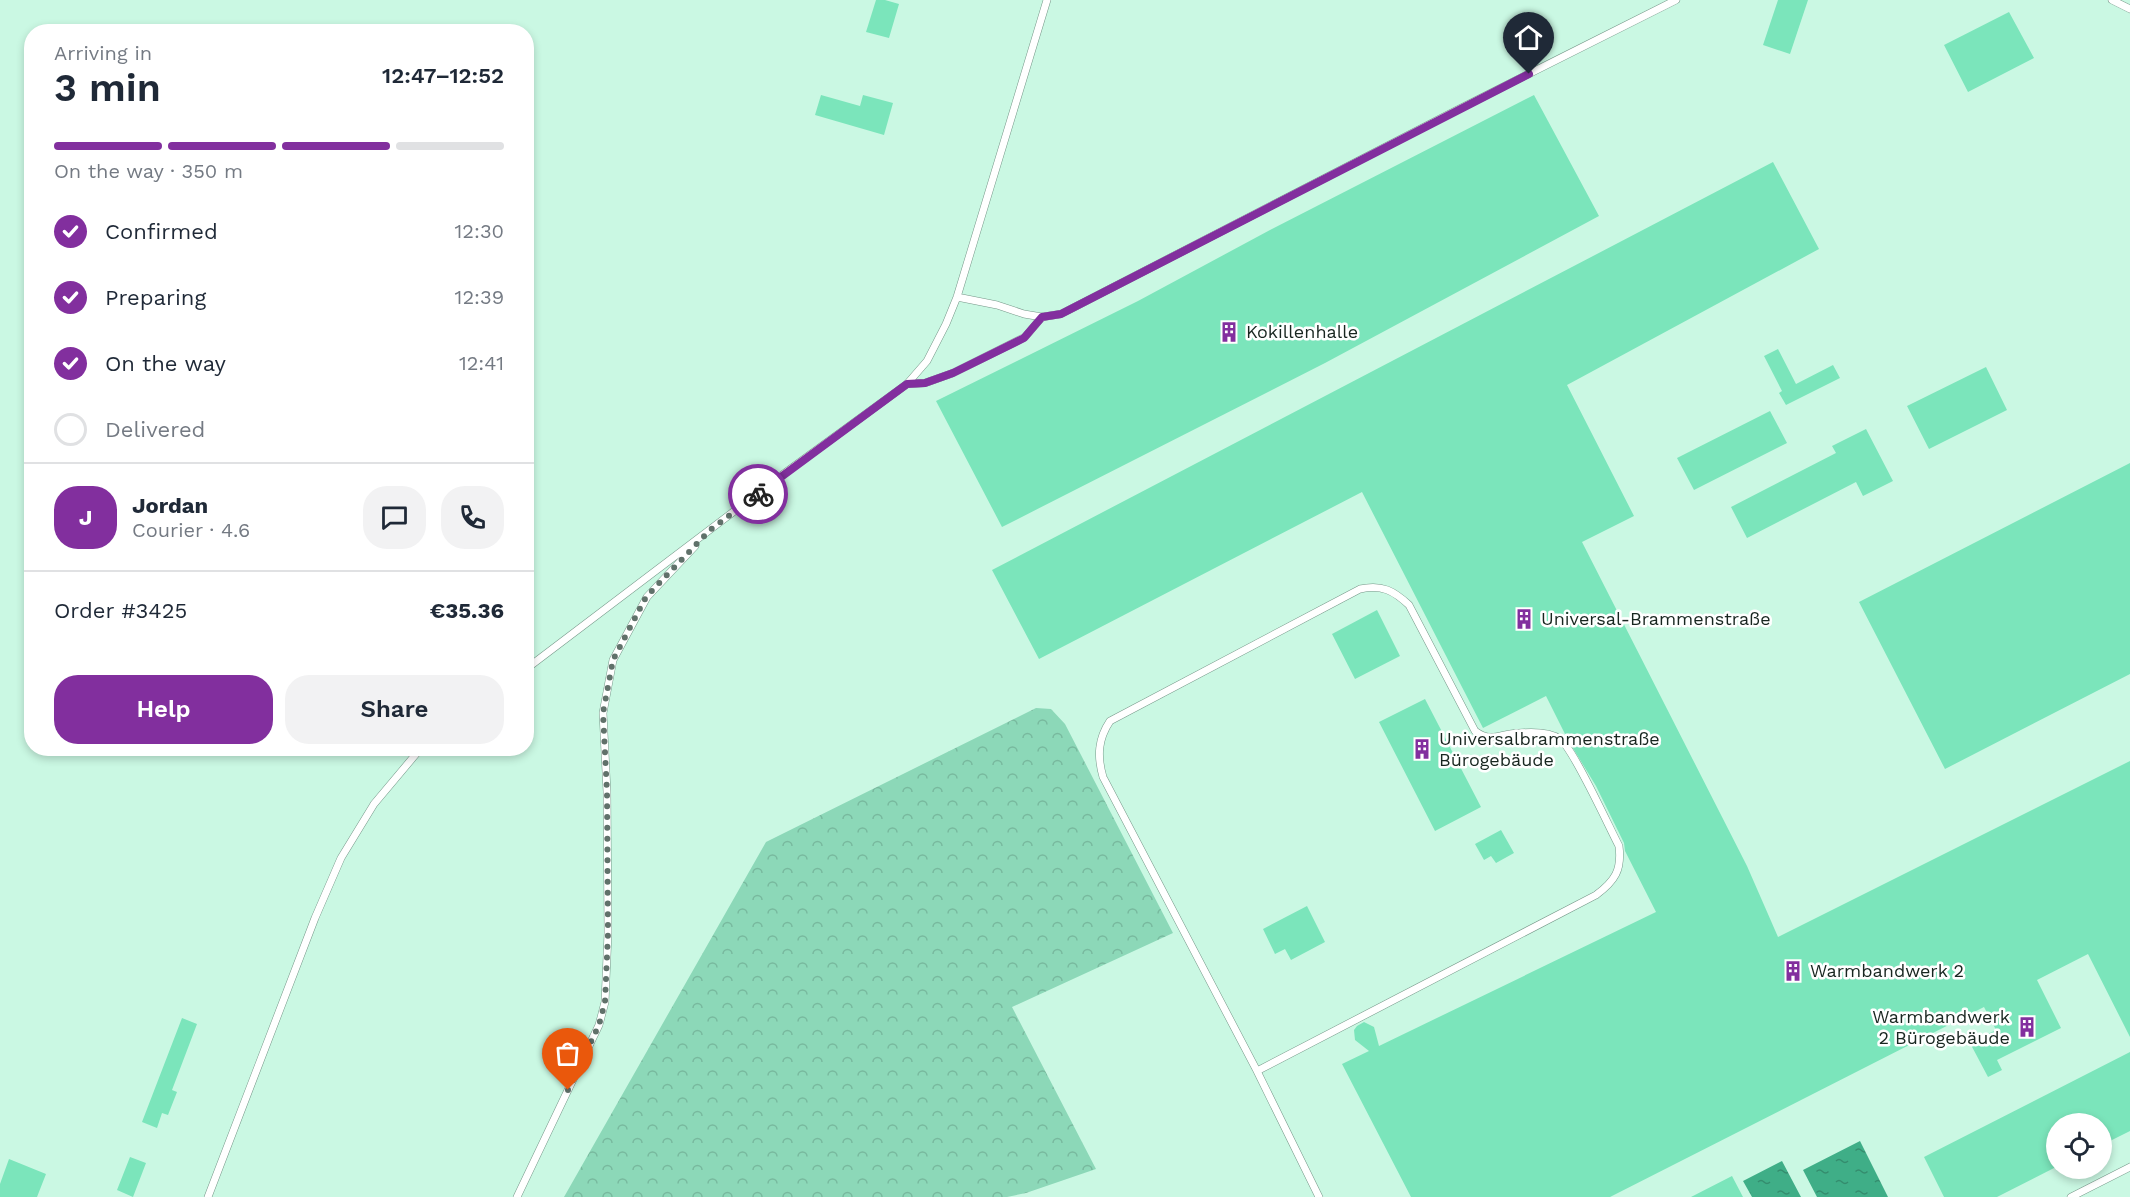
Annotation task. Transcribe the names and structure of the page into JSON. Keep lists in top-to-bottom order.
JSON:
{
  "places": {
    "building": [
      "Kokillenhalle",
      "Universal-Brammenstraße",
      "Universalbrammenstraße Bürogebäude",
      "Warmbandwerk 2",
      "Warmbandwerk 2 Bürogebäude"
    ]
  },
  "page": {
    "heading": ["3 min", "Arriving in", "12:47–12:52"],
    "panel": [
      "Jordan",
      "Courier · 4.6",
      "Order #3425",
      "€35.36"
    ],
    "bar": "On the way · 350 m",
    "list": [
      ["Confirmed", "12:30"],
      ["Preparing", "12:39"],
      ["On the way", "12:41"],
      "Delivered"
    ],
    "round": "J",
    "buttons": ["Help", "Share"]
  }
}
